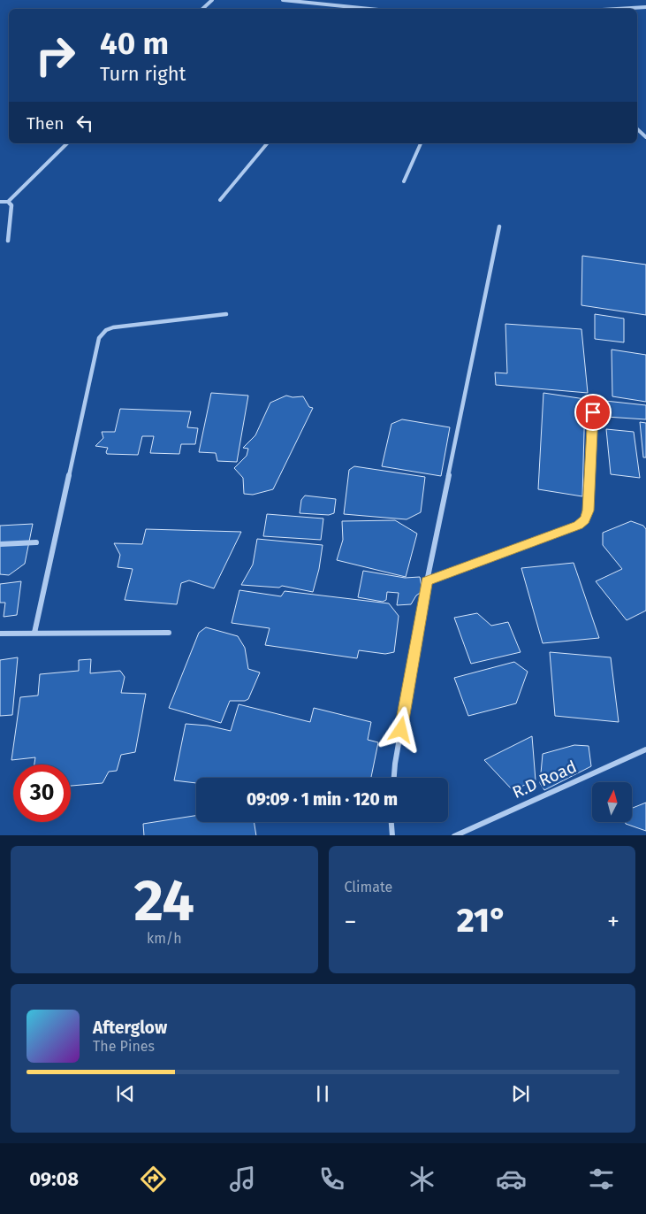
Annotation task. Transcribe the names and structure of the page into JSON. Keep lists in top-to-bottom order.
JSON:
{
  "streets": {
    "street": ["R.D Road"]
  },
  "north": "top",
  "page": {
    "turn": ["40 m", "Turn right"],
    "then": "Then",
    "limit": "30",
    "trip": "09:09 · 1 min · 120 m",
    "tile": [
      ["24", "km/h"],
      "Climate"
    ],
    "heat": ["−", "21°", "+"],
    "song": ["Afterglow", "The Pines"],
    "tabs": "09:08"
  }
}
